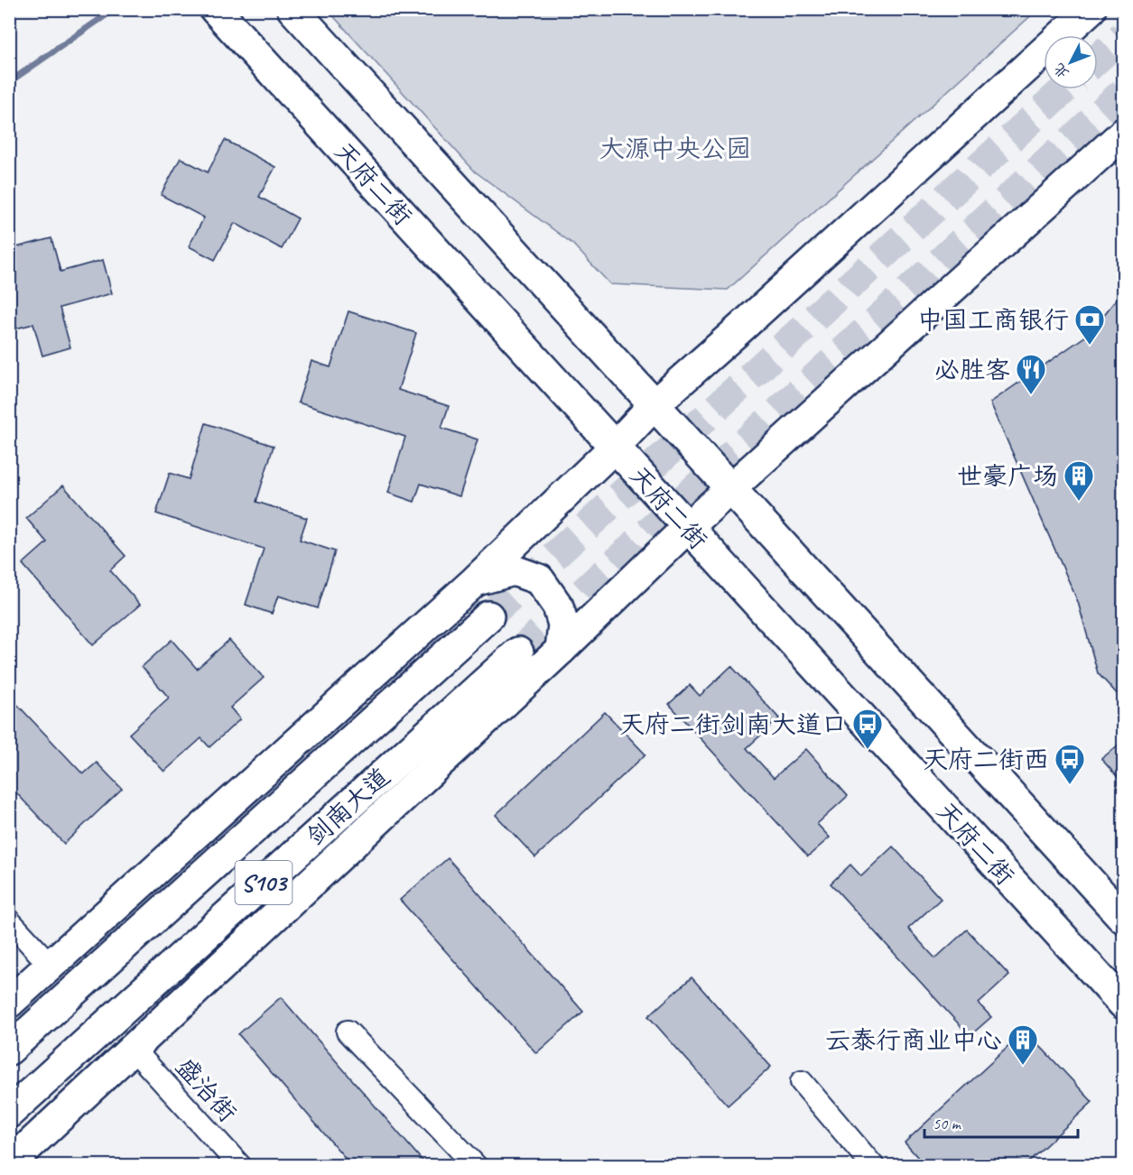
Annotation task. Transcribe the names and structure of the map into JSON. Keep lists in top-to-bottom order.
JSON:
{
  "streets": {
    "main road": ["天府二街", "剑南大道", "S103"],
    "street": ["盛治街"]
  },
  "parks": ["大源中央公园"],
  "places": {
    "bank": ["中国工商银行"],
    "restaurant": ["必胜客"],
    "building": ["世豪广场", "云泰行商业中心"],
    "bus stop": ["天府二街剑南大道口", "天府二街西"]
  },
  "scale_bar": "50 m",
  "north": "bottom left"
}
